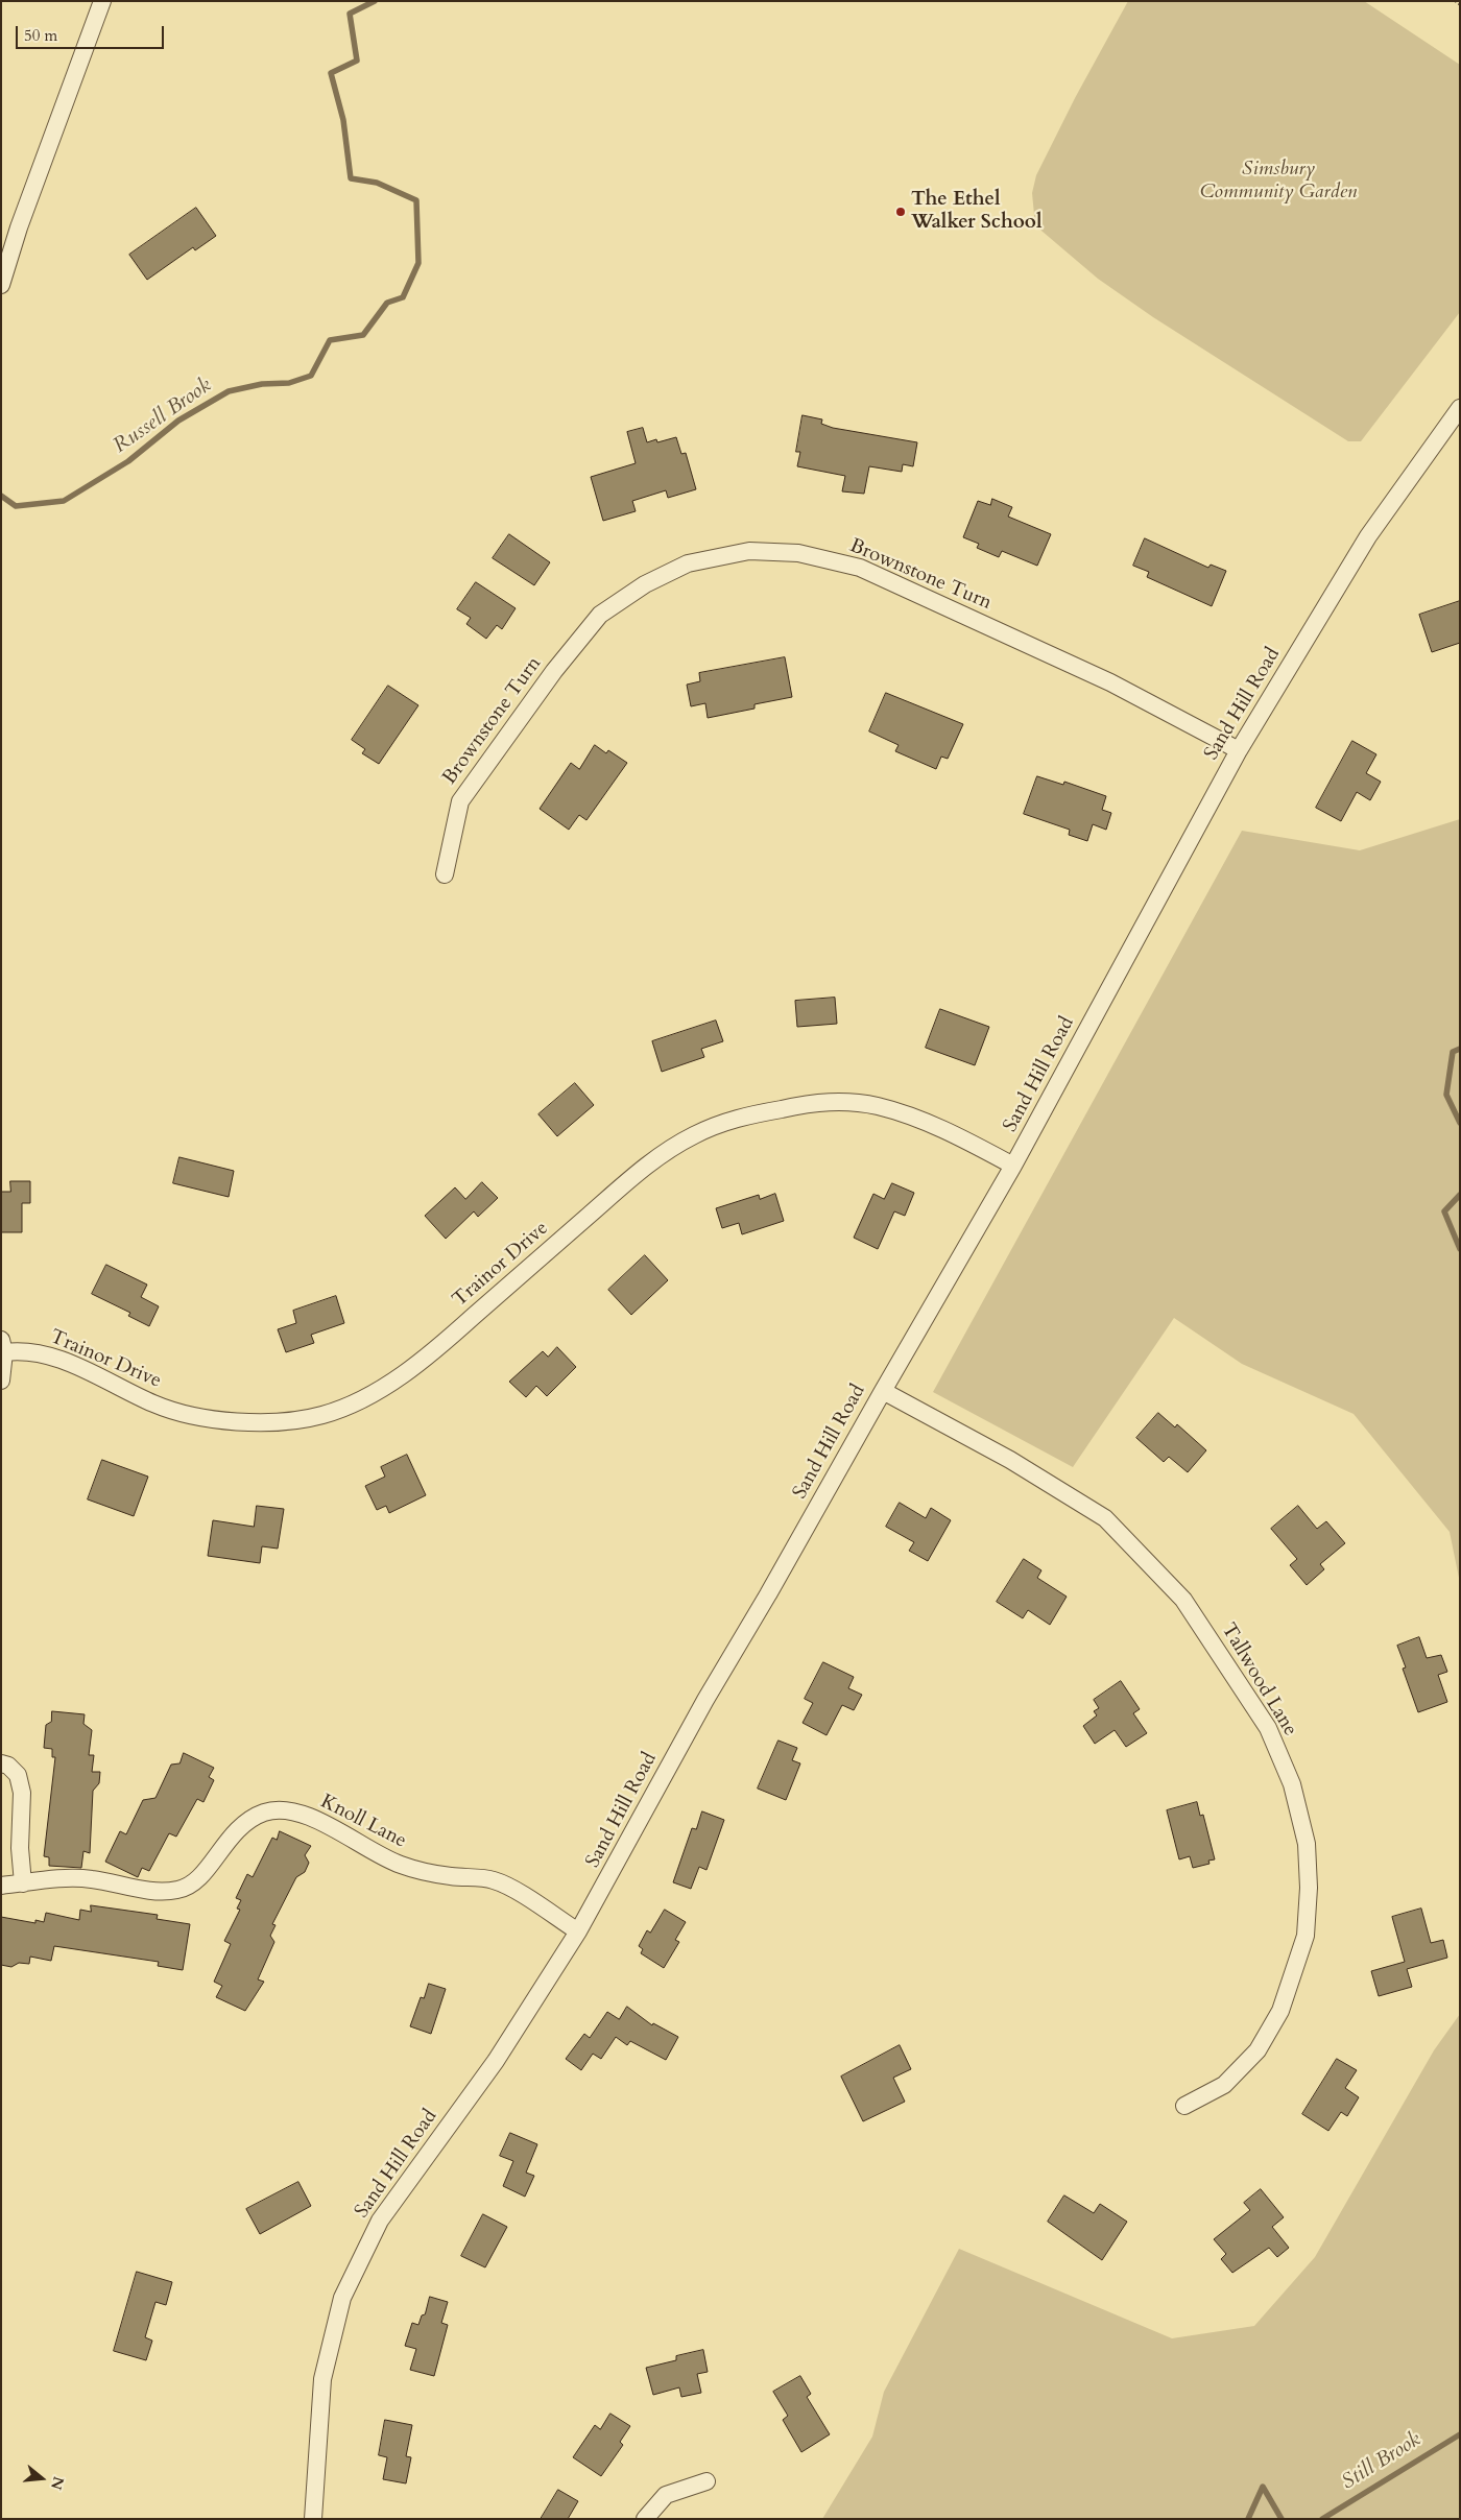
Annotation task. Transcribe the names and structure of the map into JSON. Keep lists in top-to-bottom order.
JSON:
{
  "streets": {
    "street": [
      "Brownstone Turn",
      "Sand Hill Road",
      "Trainor Drive",
      "Tallwood Lane",
      "Knoll Lane"
    ]
  },
  "crossings": [
    ["Brownstone Turn", "Sand Hill Road"],
    ["Sand Hill Road", "Trainor Drive"],
    ["Sand Hill Road", "Tallwood Lane"],
    ["Sand Hill Road", "Knoll Lane"]
  ],
  "water": ["Russell Brook", "Still Brook"],
  "parks": ["Simsbury Community Garden"],
  "places": ["The Ethel Walker School"],
  "scale_bar": "50 m",
  "north": "right"
}
